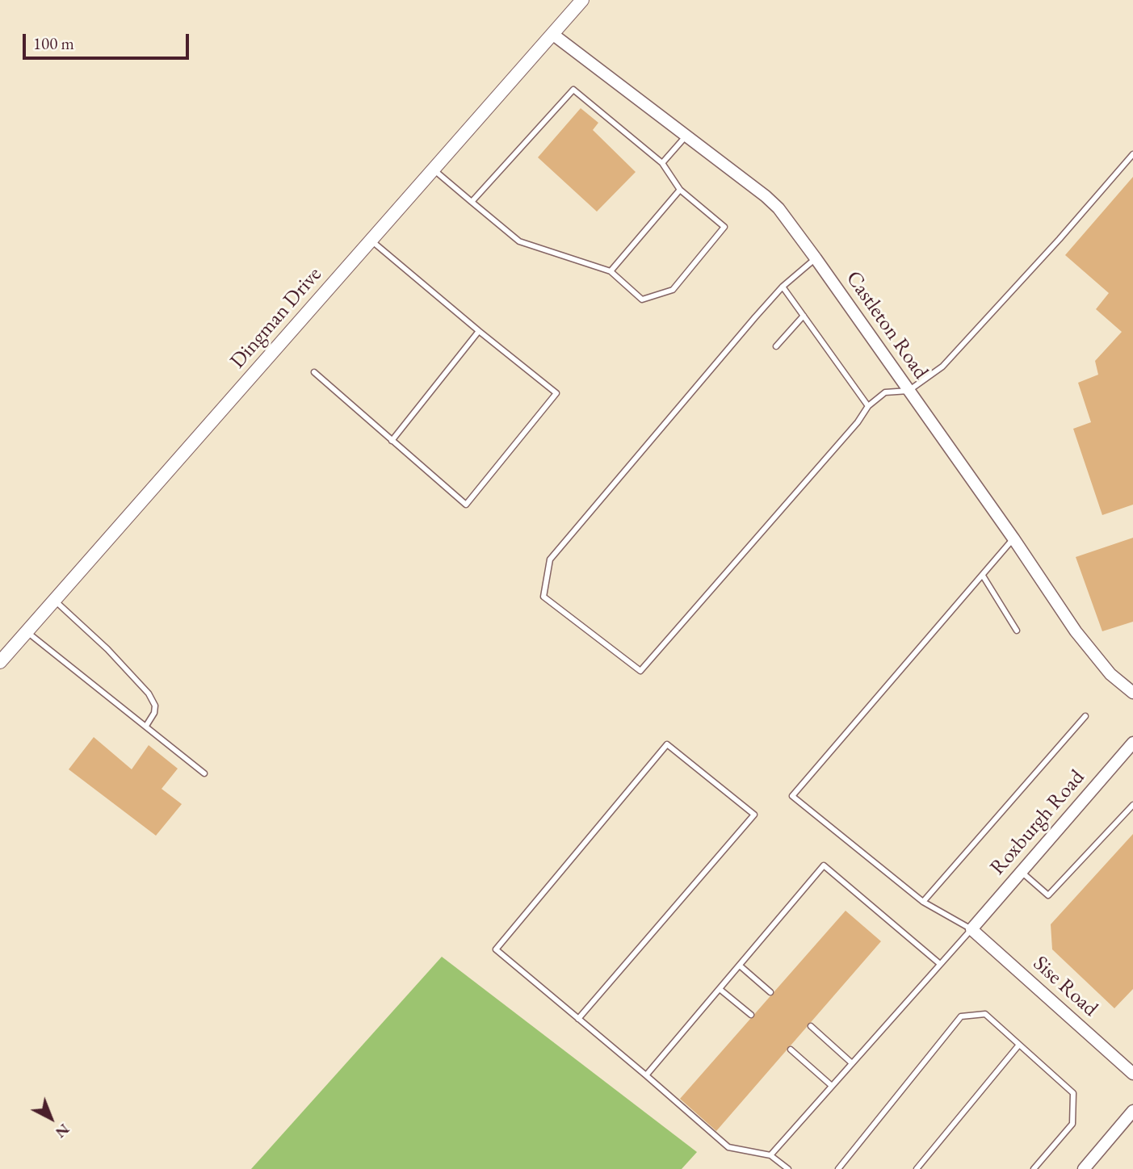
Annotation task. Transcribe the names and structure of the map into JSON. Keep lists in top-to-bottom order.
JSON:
{
  "streets": {
    "main road": ["Dingman Drive"],
    "street": ["Castleton Road", "Roxburgh Road", "Sise Road"]
  },
  "crossings": [
    ["Dingman Drive", "Castleton Road"],
    ["Roxburgh Road", "Sise Road"]
  ],
  "scale_bar": "100 m",
  "north": "bottom right"
}
